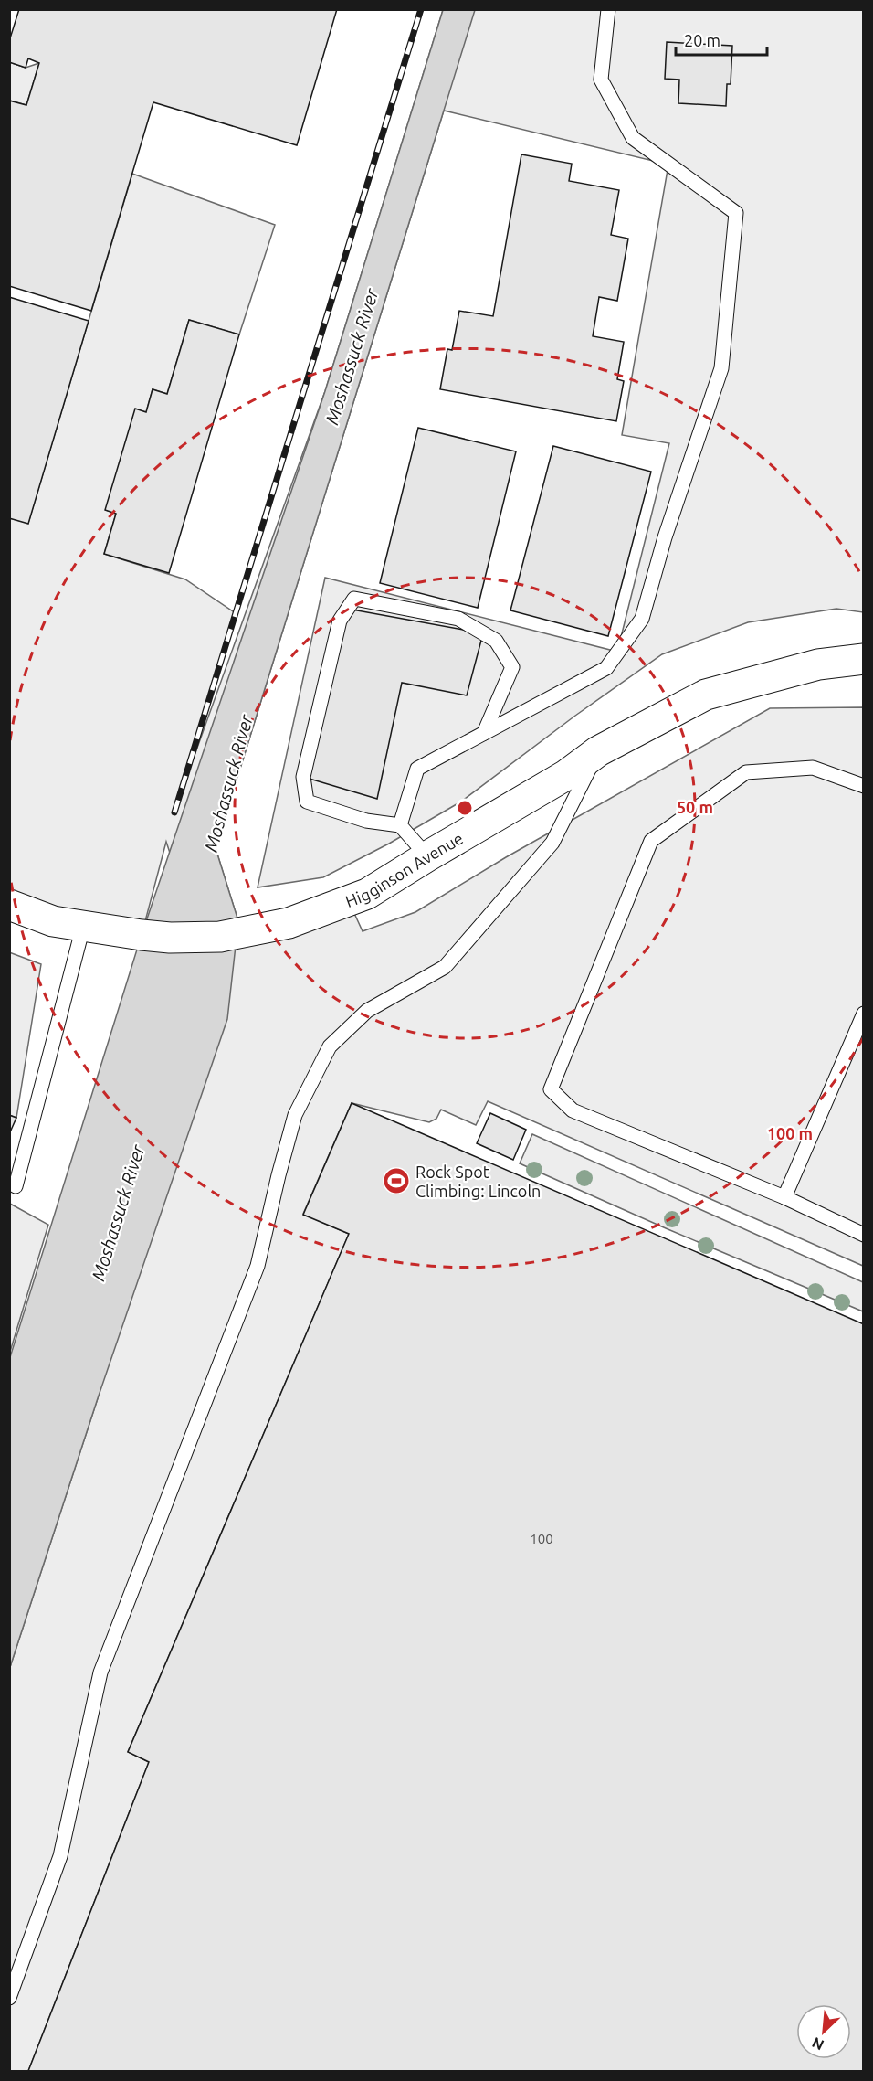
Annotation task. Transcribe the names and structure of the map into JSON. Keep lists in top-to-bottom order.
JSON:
{
  "streets": {
    "street": ["Higginson Avenue"]
  },
  "water": ["Moshassuck River"],
  "places": {
    "sports": ["Rock Spot Climbing: Lincoln"]
  },
  "house_numbers": ["100"],
  "scale_bar": "20 m",
  "north": "bottom left",
  "rings": ["50 m", "100 m"]
}
